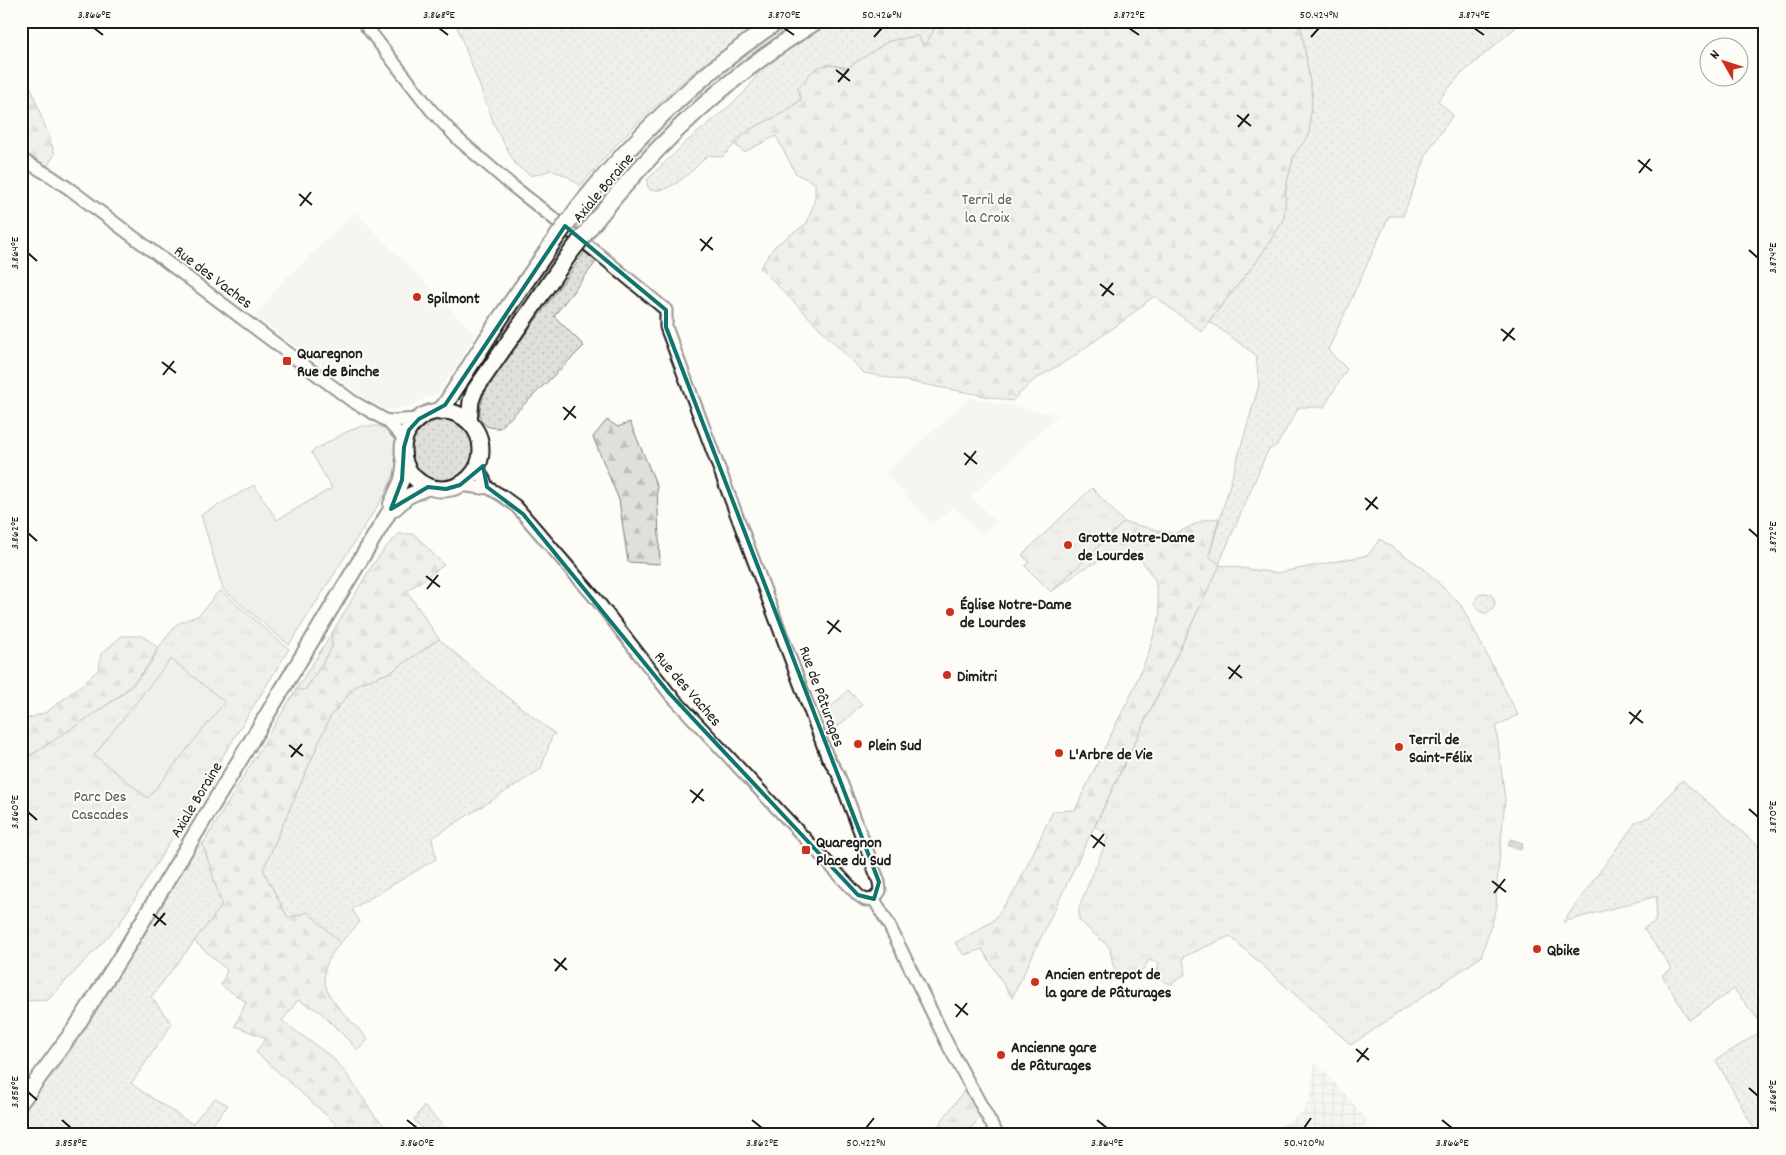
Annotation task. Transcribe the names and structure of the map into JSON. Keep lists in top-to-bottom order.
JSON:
{
  "streets": {
    "highway": ["Axiale Boraine"],
    "street": ["Rue des Vaches", "Rue de Pâturages"]
  },
  "crossings": [
    ["Axiale Boraine", "Rue des Vaches"],
    ["Rue des Vaches", "Rue de Pâturages"]
  ],
  "parks": ["Terril de la Croix", "Parc Des Cascades"],
  "places": {
    "other": [
      "Spilmont",
      "Grotte Notre-Dame de Lourdes",
      "Église Notre-Dame de Lourdes",
      "Dimitri",
      "Plein Sud",
      "Terril de Saint-Félix",
      "L'Arbre de Vie",
      "Qbike",
      "Ancien entrepot de la gare de Pâturages",
      "Ancienne gare de Pâturages"
    ],
    "transit": ["Quaregnon Rue de Binche", "Quaregnon Place du Sud"]
  },
  "north": "top left",
  "coordinates": [
    "3.866°E",
    "3.868°E",
    "3.870°E",
    "50.426°N",
    "3.872°E",
    "50.424°N",
    "3.874°E",
    "3.864°E",
    "3.862°E",
    "3.860°E",
    "3.858°E",
    "50.422°N",
    "50.420°N"
  ]
}
